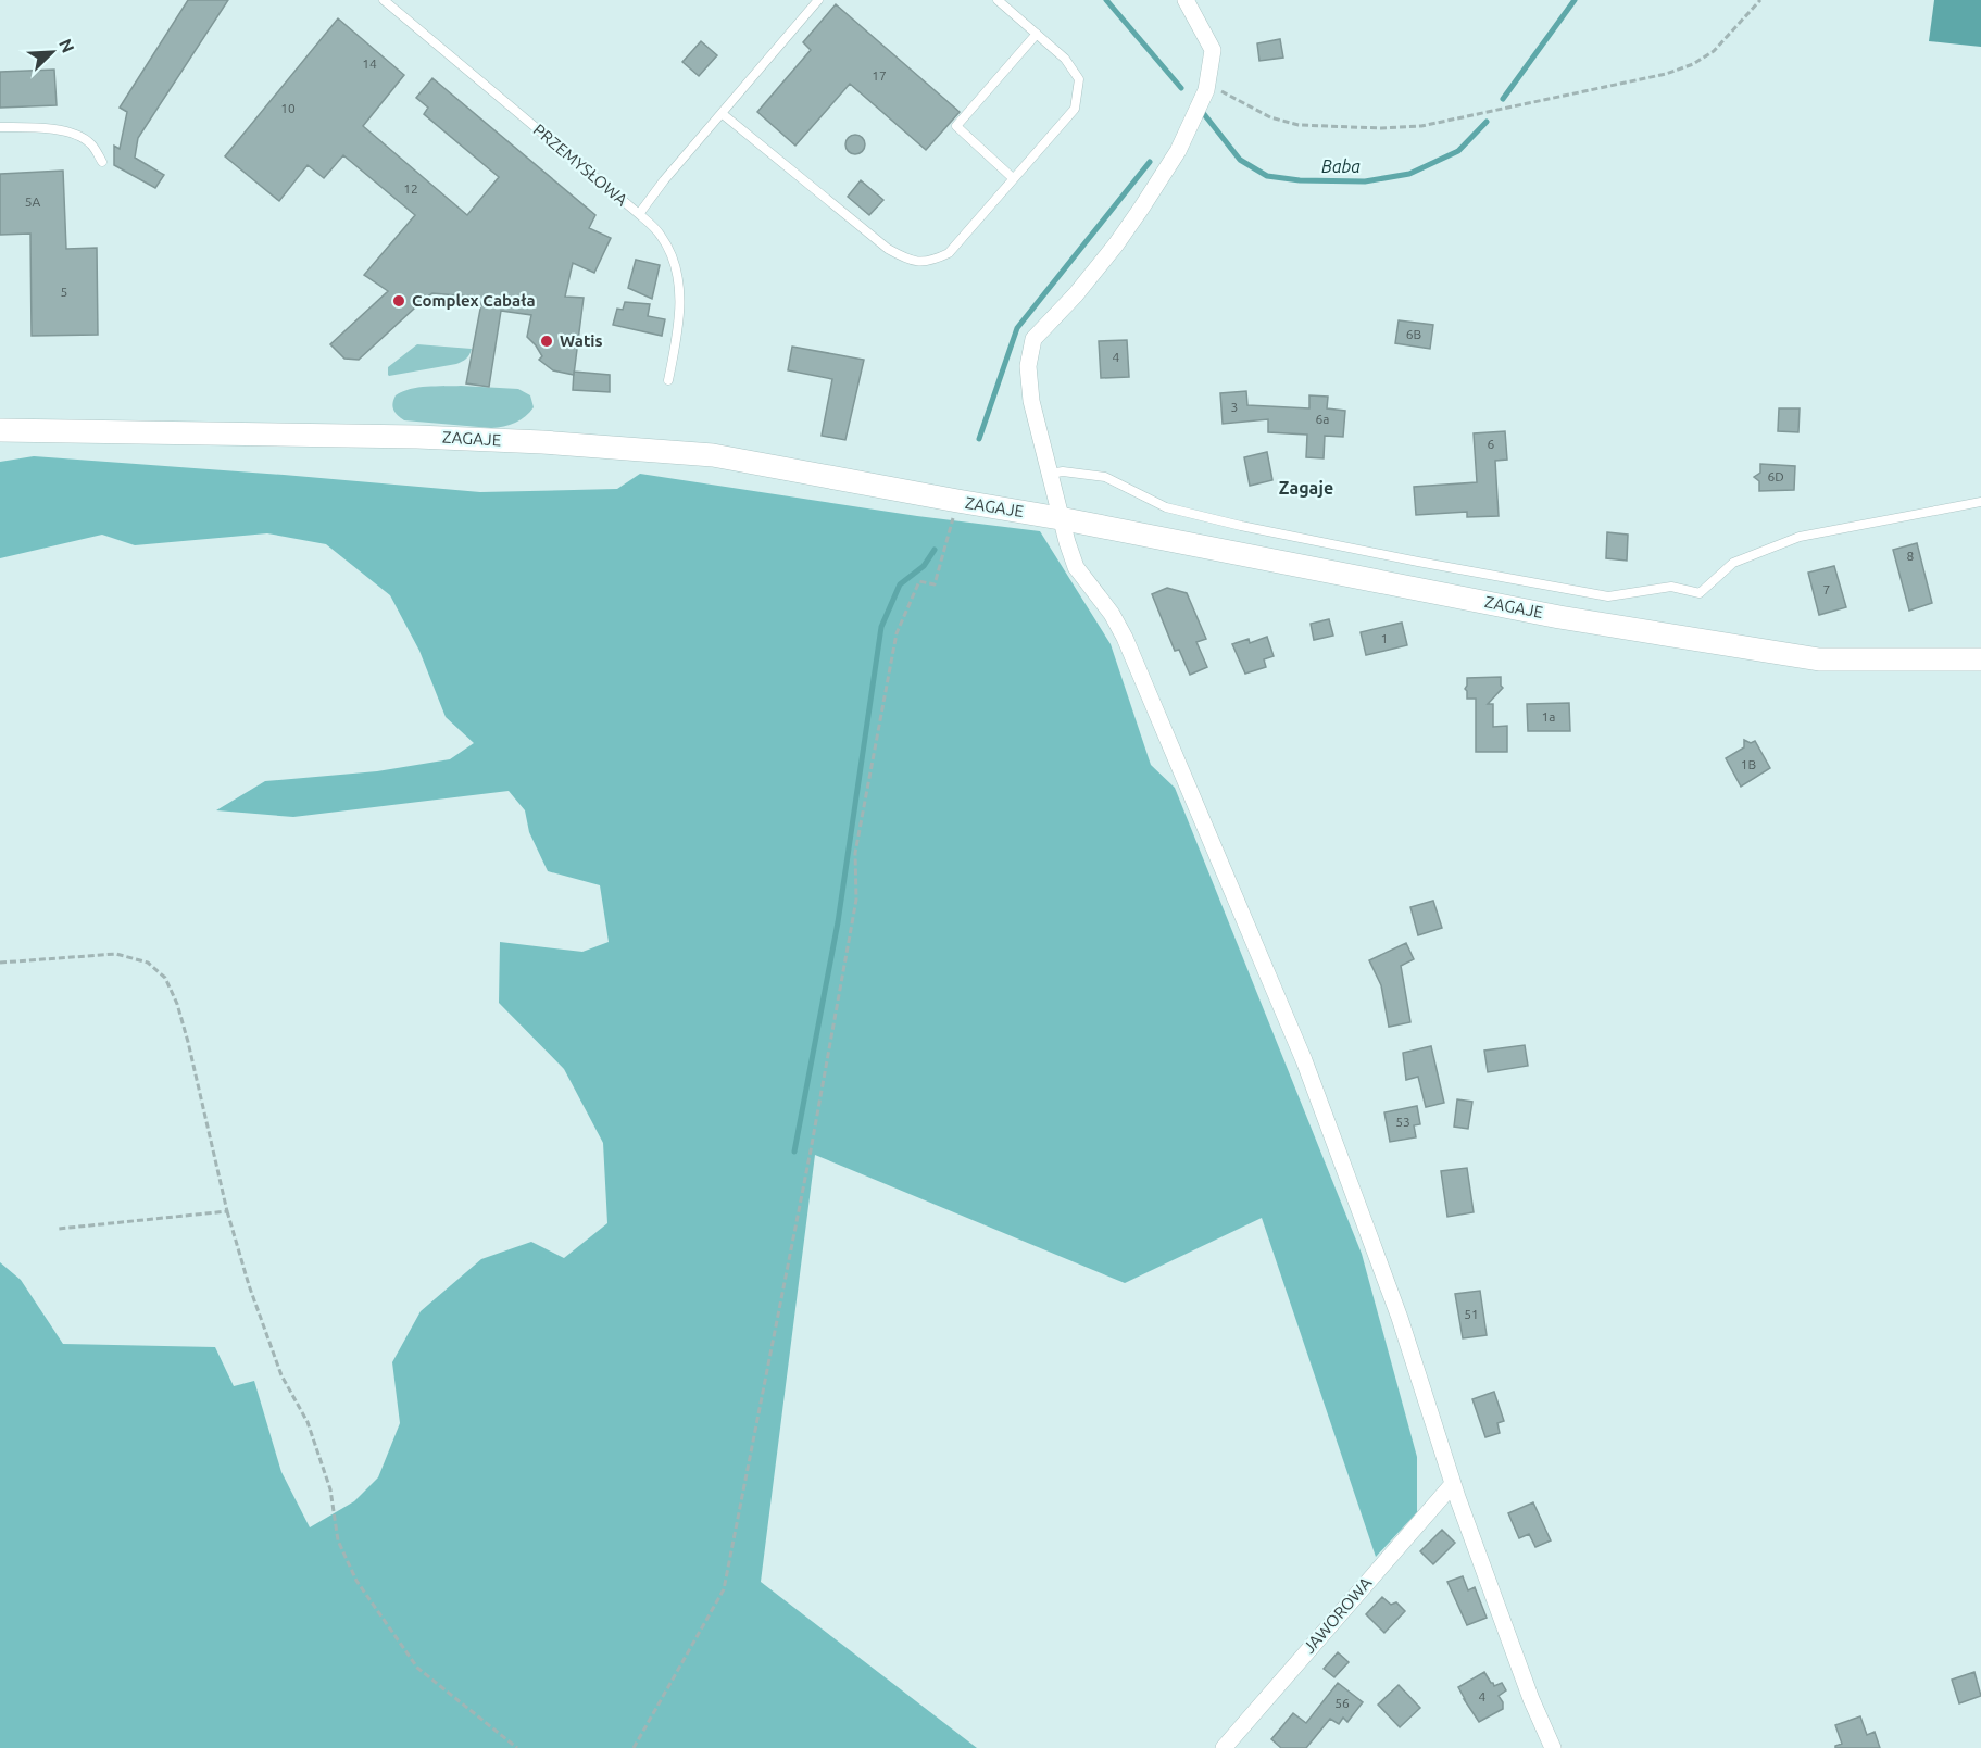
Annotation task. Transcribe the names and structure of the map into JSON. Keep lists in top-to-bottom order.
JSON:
{
  "streets": {
    "main road": ["ZAGAJE"],
    "street": ["JAWOROWA"],
    "lane": ["PRZEMYSŁOWA"]
  },
  "districts": ["Zagaje"],
  "water": ["Baba"],
  "places": ["Complex Cabała", "Watis"],
  "house_numbers": [
    "14",
    "17",
    "10",
    "12",
    "5A",
    "5",
    "6B",
    "4",
    "3",
    "6a",
    "6",
    "6D",
    "8",
    "7",
    "1",
    "1a",
    "1B",
    "53",
    "51",
    "4",
    "56"
  ],
  "north": "top right"
}
